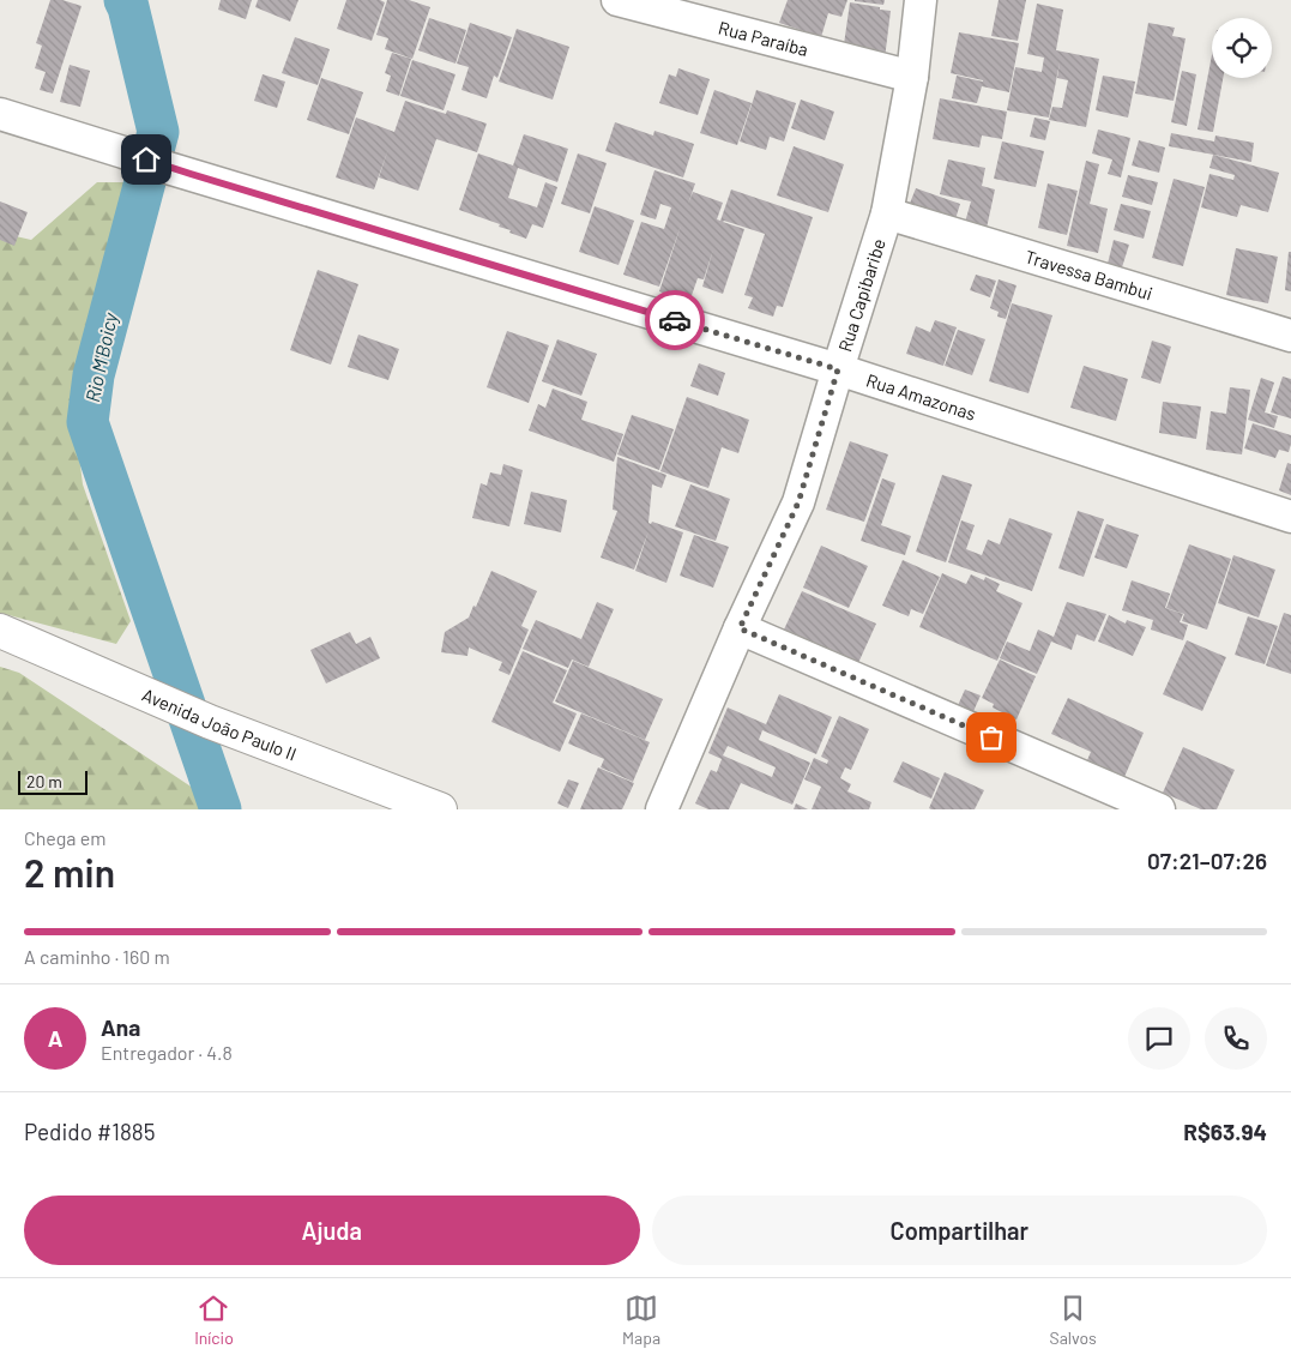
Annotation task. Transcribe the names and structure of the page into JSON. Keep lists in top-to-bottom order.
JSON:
{
  "streets": {
    "main road": ["Avenida João Paulo II"],
    "street": [
      "Rua Paraíba",
      "Travessa Bambui",
      "Rua Capibaribe",
      "Rua Amazonas"
    ]
  },
  "crossings": [
    ["Rua Paraíba", "Rua Capibaribe"],
    ["Travessa Bambui", "Rua Capibaribe"],
    ["Rua Capibaribe", "Rua Amazonas"]
  ],
  "water": ["Rio M'Boicy"],
  "scale_bar": "20 m",
  "page": {
    "scale": "20 m",
    "heading": ["2 min", "Chega em", "07:21–07:26"],
    "panel": [
      "Ana",
      "Entregador · 4.8",
      "Pedido #1885",
      "R$63.94"
    ],
    "bar": "A caminho · 160 m",
    "round": "A",
    "buttons": ["Ajuda", "Compartilhar"],
    "tabs": ["Início", "Mapa", "Salvos"]
  }
}
